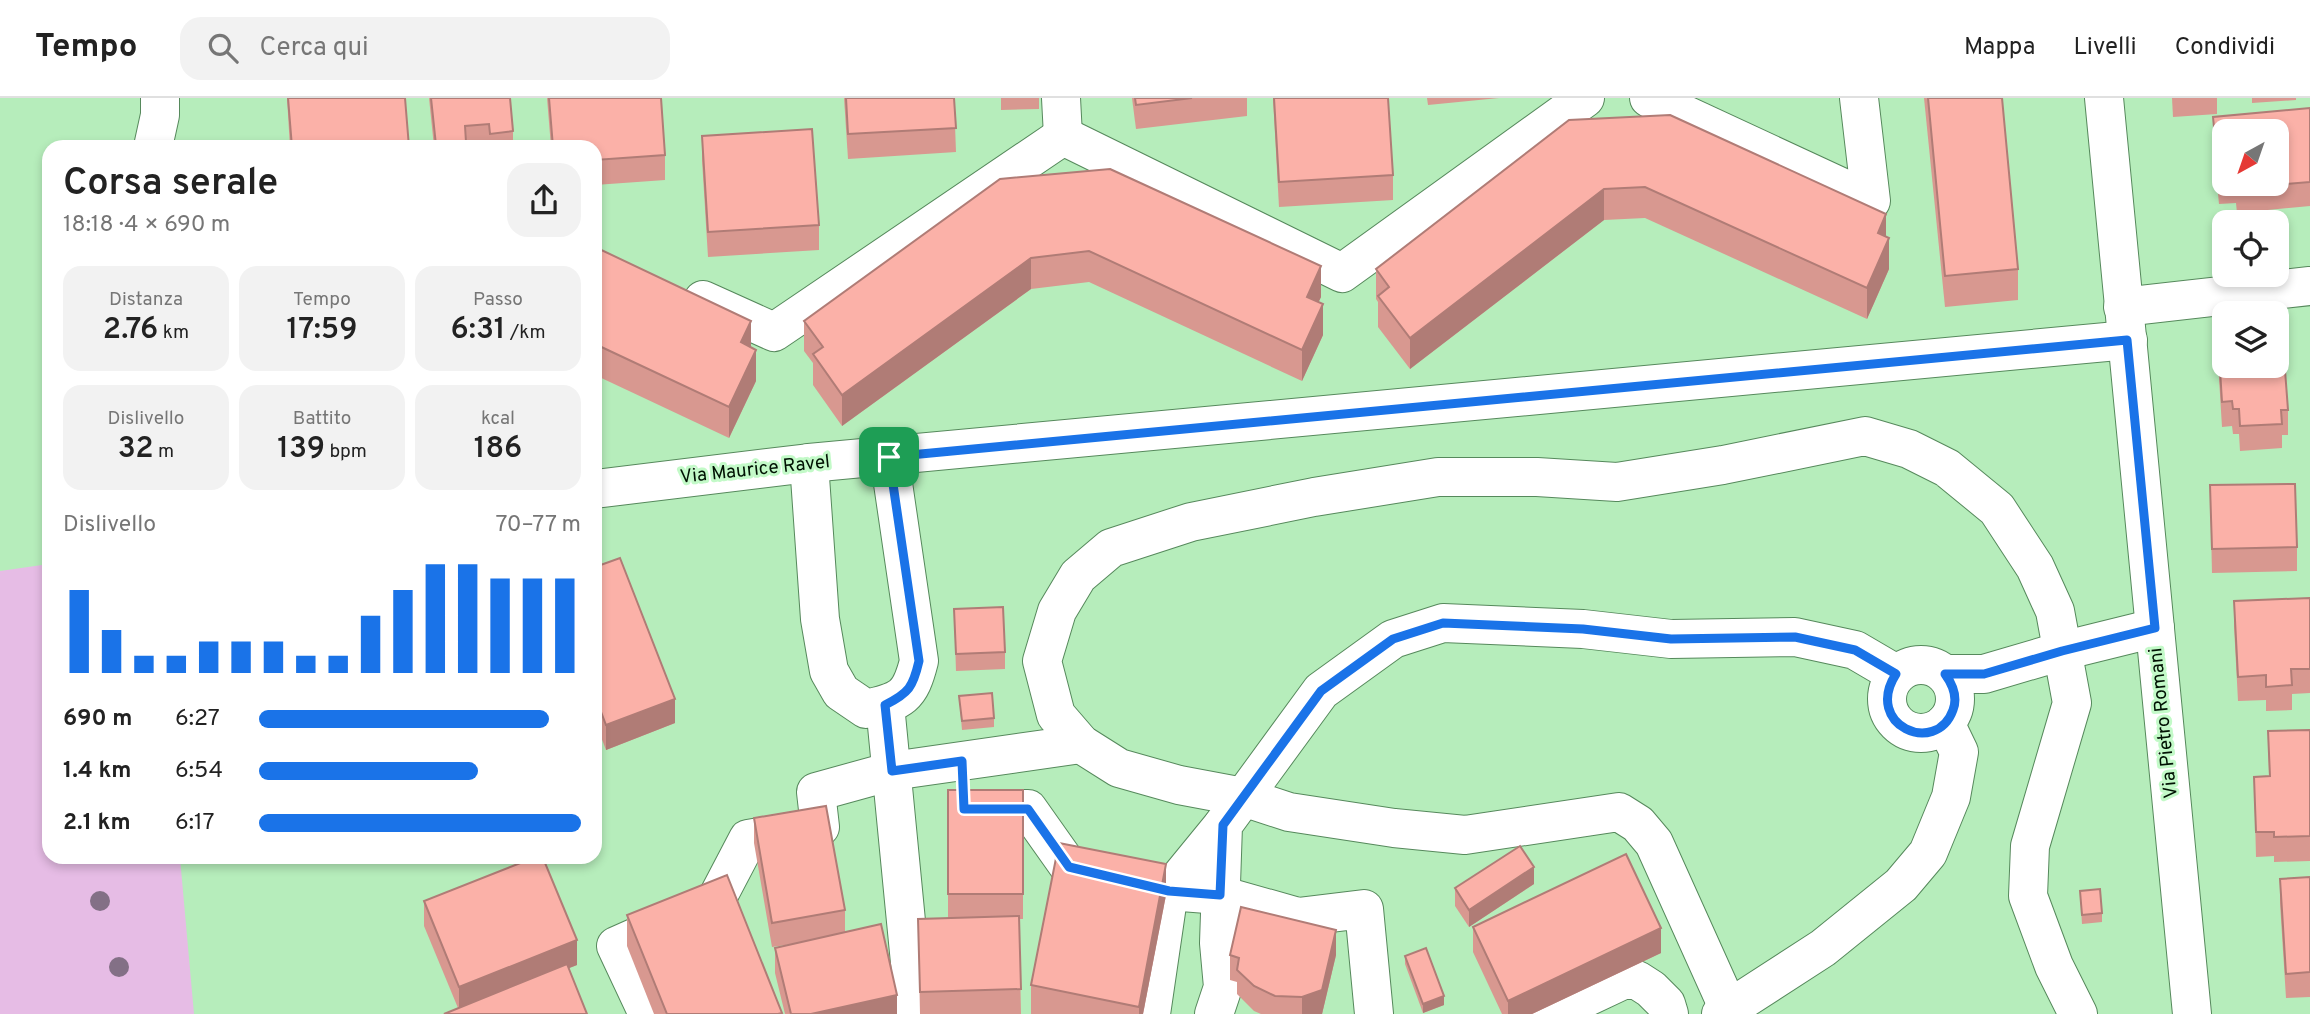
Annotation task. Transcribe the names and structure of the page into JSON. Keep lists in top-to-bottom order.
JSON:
{
  "streets": {
    "street": ["Via Maurice Ravel", "Via Pietro Romani"]
  },
  "crossings": [
    ["Via Maurice Ravel", "Via Pietro Romani"]
  ],
  "north": "bottom left",
  "page": {
    "header": "Tempo",
    "search": "Cerca qui",
    "nav": ["Mappa", "Livelli", "Condividi"],
    "heading": ["Corsa serale", "18:18 · 4 × 690 m"],
    "stats": [
      ["Distanza", "2.76 km"],
      ["Tempo", "17:59"],
      ["Passo", "6:31 /km"],
      ["Dislivello", "32 m"],
      ["Battito", "139 bpm"],
      ["kcal", "186"]
    ],
    "chart": ["Dislivello", "70–77 m"],
    "list": [
      {
        "name": "690 m",
        "note": "6:27"
      },
      {
        "name": "1.4 km",
        "note": "6:54"
      },
      {
        "name": "2.1 km",
        "note": "6:17"
      }
    ]
  }
}
